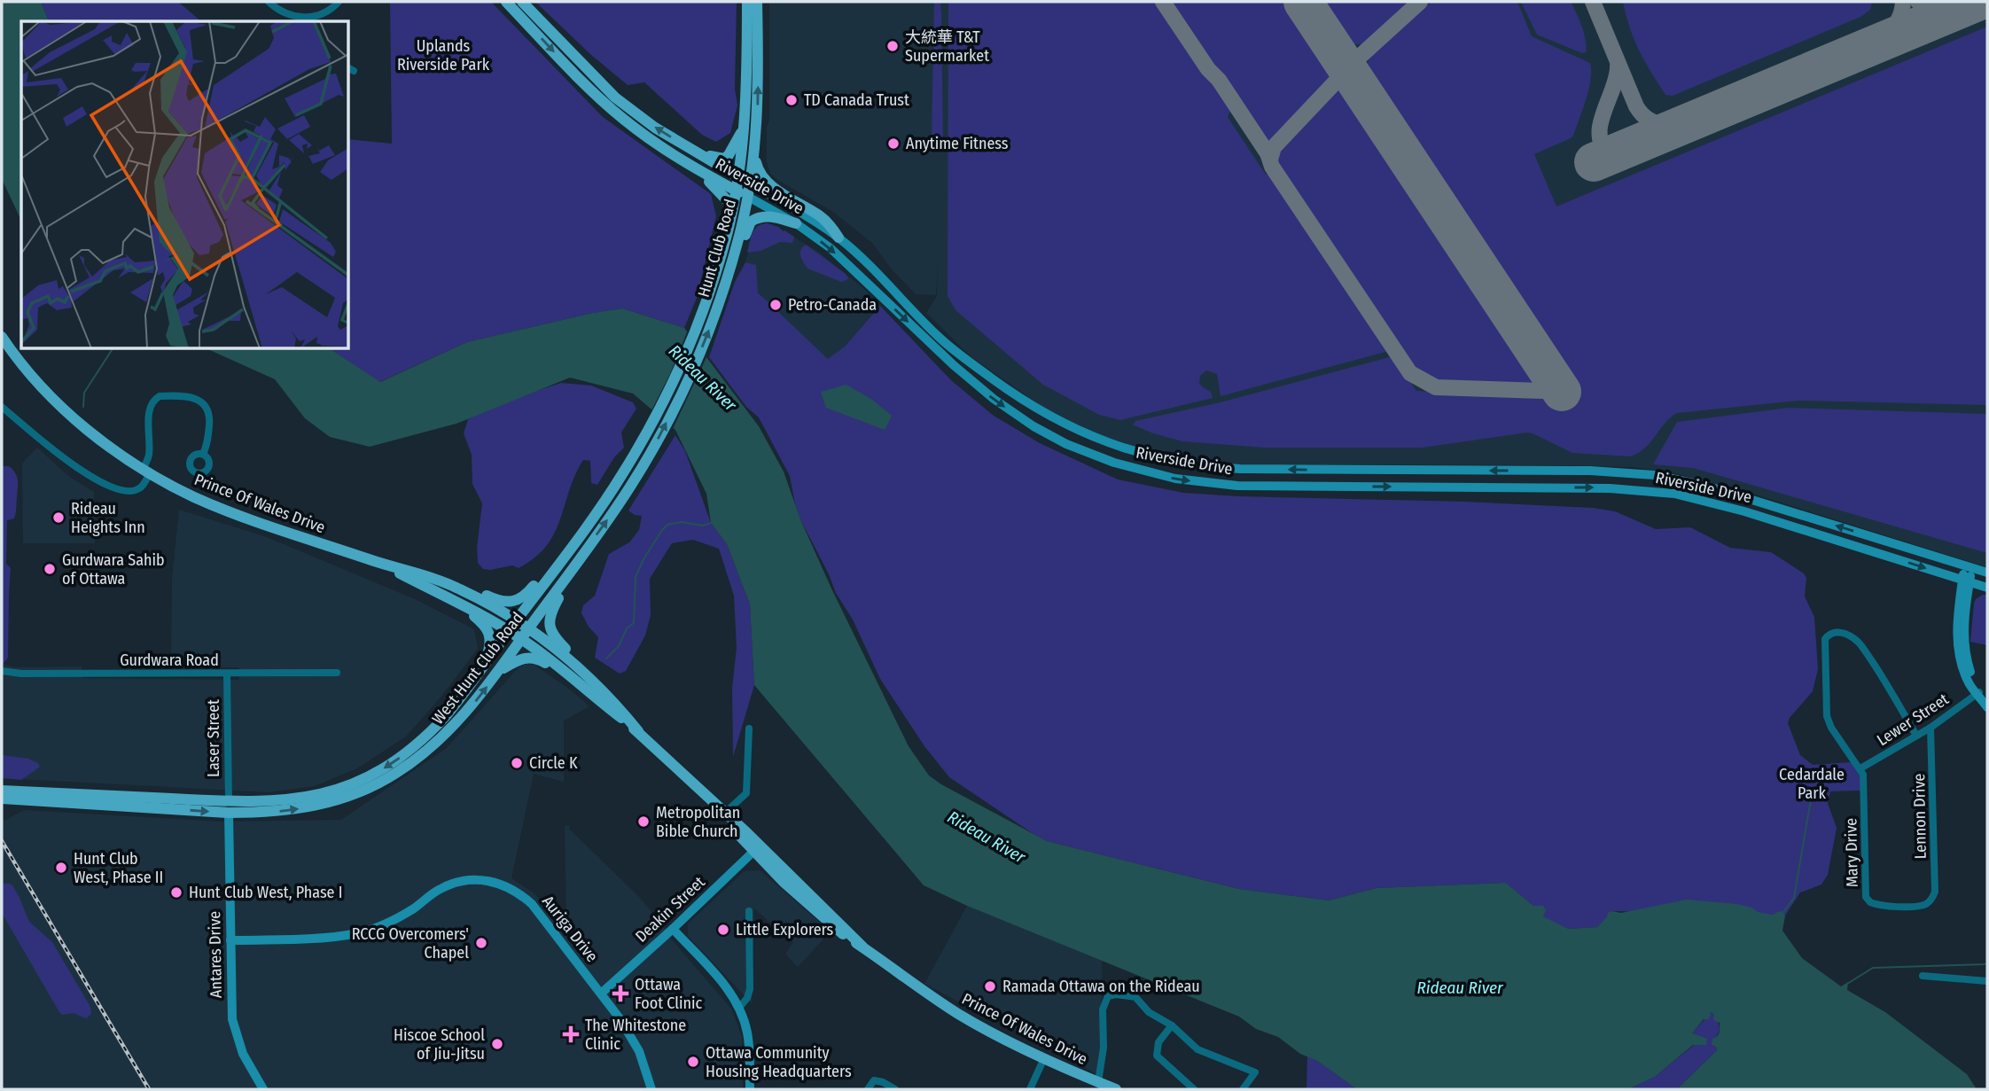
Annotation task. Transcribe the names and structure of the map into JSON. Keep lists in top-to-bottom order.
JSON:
{
  "streets": {
    "main road": [
      "Riverside Drive",
      "Hunt Club Road",
      "Prince Of Wales Drive",
      "West Hunt Club Road",
      "Deakin Street",
      "Auriga Drive",
      "Antares Drive"
    ],
    "street": [
      "Gurdwara Road",
      "Lewer Street",
      "Laser Street",
      "Lennon Drive",
      "Mary Drive"
    ]
  },
  "crossings": [
    ["Riverside Drive", "Hunt Club Road"],
    ["Hunt Club Road", "West Hunt Club Road"],
    ["Prince Of Wales Drive", "West Hunt Club Road"],
    ["Prince Of Wales Drive", "Deakin Street"],
    ["Gurdwara Road", "Laser Street"],
    ["West Hunt Club Road", "Laser Street"],
    ["West Hunt Club Road", "Antares Drive"],
    ["Lewer Street", "Lennon Drive"],
    ["Lewer Street", "Mary Drive"],
    ["Laser Street", "Antares Drive"],
    ["Lennon Drive", "Mary Drive"],
    ["Deakin Street", "Auriga Drive"],
    ["Auriga Drive", "Antares Drive"]
  ],
  "water": ["Rideau River"],
  "parks": ["Uplands Riverside Park", "Cedardale Park"],
  "places": {
    "other": [
      "大統華 T&T Supermarket",
      "TD Canada Trust",
      "Anytime Fitness",
      "Petro-Canada",
      "Rideau Heights Inn",
      "Gurdwara Sahib of Ottawa",
      "Circle K",
      "Metropolitan Bible Church",
      "Hunt Club West, Phase II",
      "Hunt Club West, Phase I",
      "Little Explorers",
      "RCCG Overcomers' Chapel",
      "Ramada Ottawa on the Rideau",
      "Hiscoe School of Jiu-Jitsu",
      "Ottawa Community Housing Headquarters"
    ],
    "health": ["Ottawa Foot Clinic", "The Whitestone Clinic"]
  }
}
